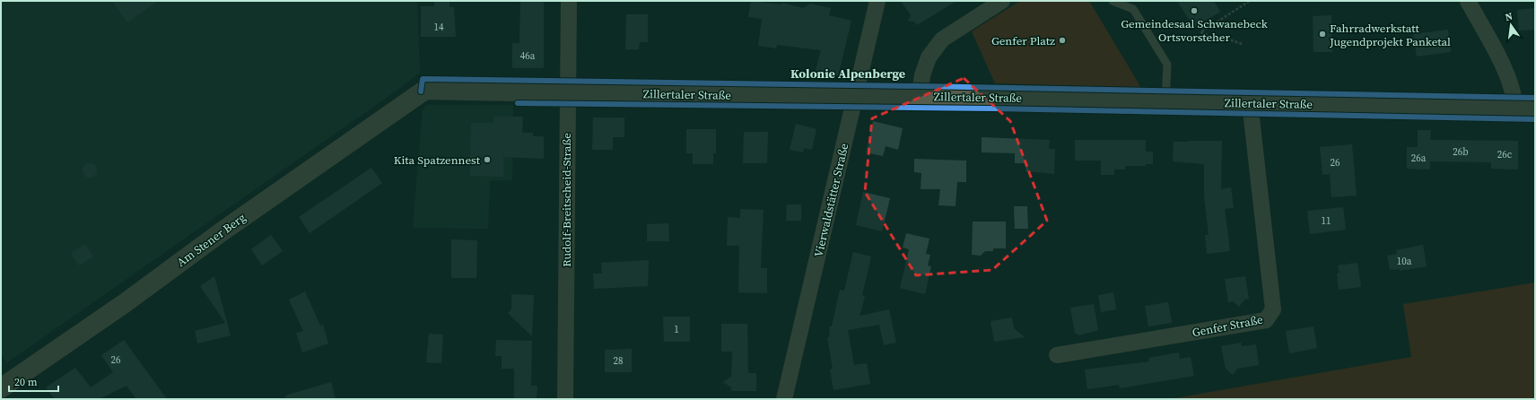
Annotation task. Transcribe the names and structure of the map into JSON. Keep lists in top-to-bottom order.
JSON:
{
  "streets": {
    "street": [
      "Zillertaler Straße",
      "Rudolf-Breitscheid-Straße",
      "Vierwaldstätter Straße",
      "Am Stener Berg",
      "Genfer Straße"
    ]
  },
  "crossings": [
    ["Zillertaler Straße", "Rudolf-Breitscheid-Straße"],
    ["Zillertaler Straße", "Vierwaldstätter Straße"],
    ["Zillertaler Straße", "Am Stener Berg"],
    ["Zillertaler Straße", "Genfer Straße"]
  ],
  "districts": ["Kolonie Alpenberge"],
  "places": [
    "Gemeindesaal Schwanebeck Ortsvorsteher",
    "Fahrradwerkstatt Jugendprojekt Panketal",
    "Genfer Platz",
    "Kita Spatzennest"
  ],
  "house_numbers": [
    "14",
    "46a",
    "26b",
    "26c",
    "26a",
    "26",
    "11",
    "10a",
    "1",
    "26",
    "28"
  ],
  "scale_bar": "20 m",
  "north": "top"
}
